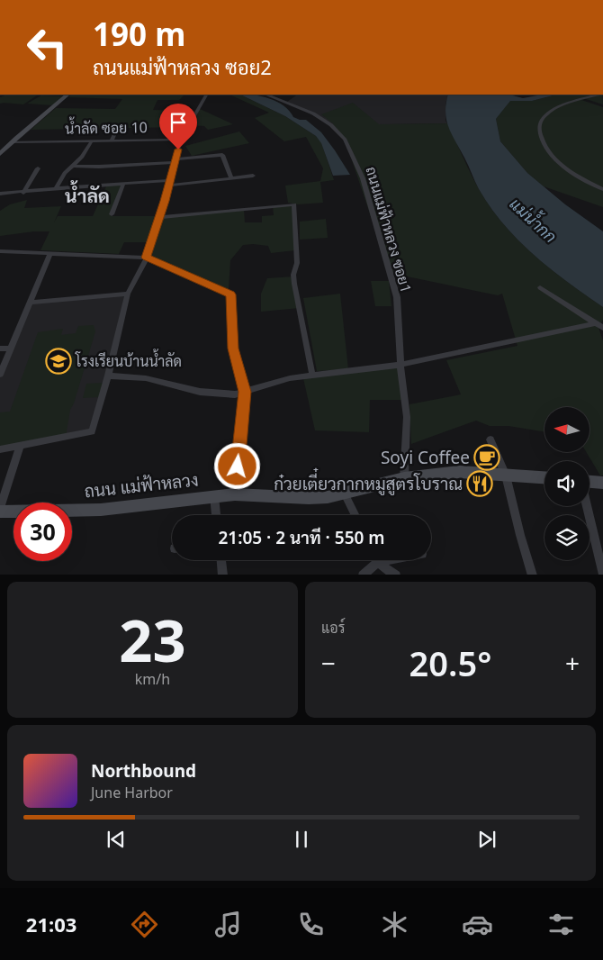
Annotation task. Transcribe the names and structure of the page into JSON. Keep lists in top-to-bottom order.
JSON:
{
  "streets": {
    "street": ["น้ำลัด ซอย 10", "ถนนแม่ฟ้าหลวง ซอย1", "ถนน แม่ฟ้าหลวง"]
  },
  "crossings": [
    ["ถนนแม่ฟ้าหลวง ซอย1", "ถนน แม่ฟ้าหลวง"]
  ],
  "districts": ["น้ำลัด"],
  "water": ["แม่น้ำกก"],
  "places": {
    "school or university": ["โรงเรียนบ้านน้ำลัด"],
    "cafe": ["Soyi Coffee"],
    "restaurant": ["ก๋วยเตี๋ยวกากหมูสูตรโบราณ"]
  },
  "north": "left",
  "page": {
    "turn": ["190 m", "ถนนแม่ฟ้าหลวง ซอย2"],
    "limit": "30",
    "trip": "21:05 · 2 นาที · 550 m",
    "tile": [
      ["23", "km/h"],
      "แอร์"
    ],
    "heat": ["−", "20.5°", "+"],
    "song": ["Northbound", "June Harbor"],
    "tabs": "21:03"
  }
}
